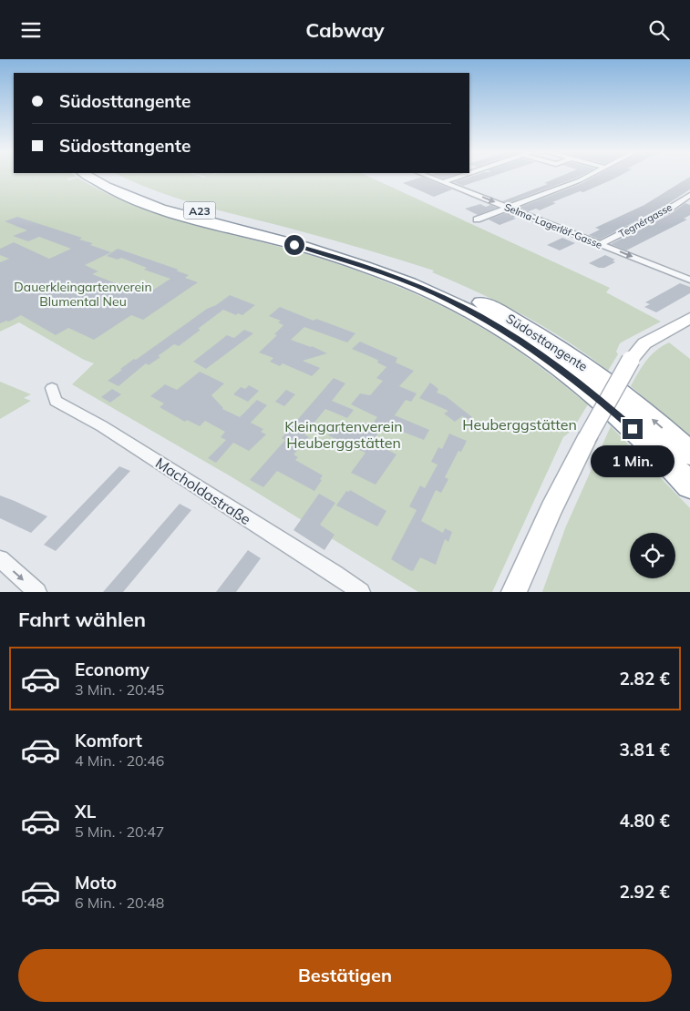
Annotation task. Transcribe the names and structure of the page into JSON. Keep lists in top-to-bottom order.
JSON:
{
  "streets": {
    "highway": ["A23", "Südosttangente"],
    "street": ["Tegnérgasse", "Selma-Lagerlöf-Gasse", "Macholdastraße"]
  },
  "crossings": [
    ["Tegnérgasse", "Selma-Lagerlöf-Gasse"]
  ],
  "one_way": ["Selma-Lagerlöf-Gasse"],
  "parks": ["Dauerkleingartenverein Blumental Neu", "Heuberggstätten", "Kleingartenverein Heuberggstätten"],
  "page": {
    "header": "Cabway",
    "banner": ["Südosttangente", "Südosttangente"],
    "bubble": "1 Min.",
    "heading": "Fahrt wählen",
    "list": [
      {
        "name": "Economy",
        "note": "3 Min. · 20:45",
        "value": "2.82 €"
      },
      {
        "name": "Komfort",
        "note": "4 Min. · 20:46",
        "value": "3.81 €"
      },
      {
        "name": "XL",
        "note": "5 Min. · 20:47",
        "value": "4.80 €"
      },
      {
        "name": "Moto",
        "note": "6 Min. · 20:48",
        "value": "2.92 €"
      }
    ],
    "buttons": "Bestätigen"
  }
}
